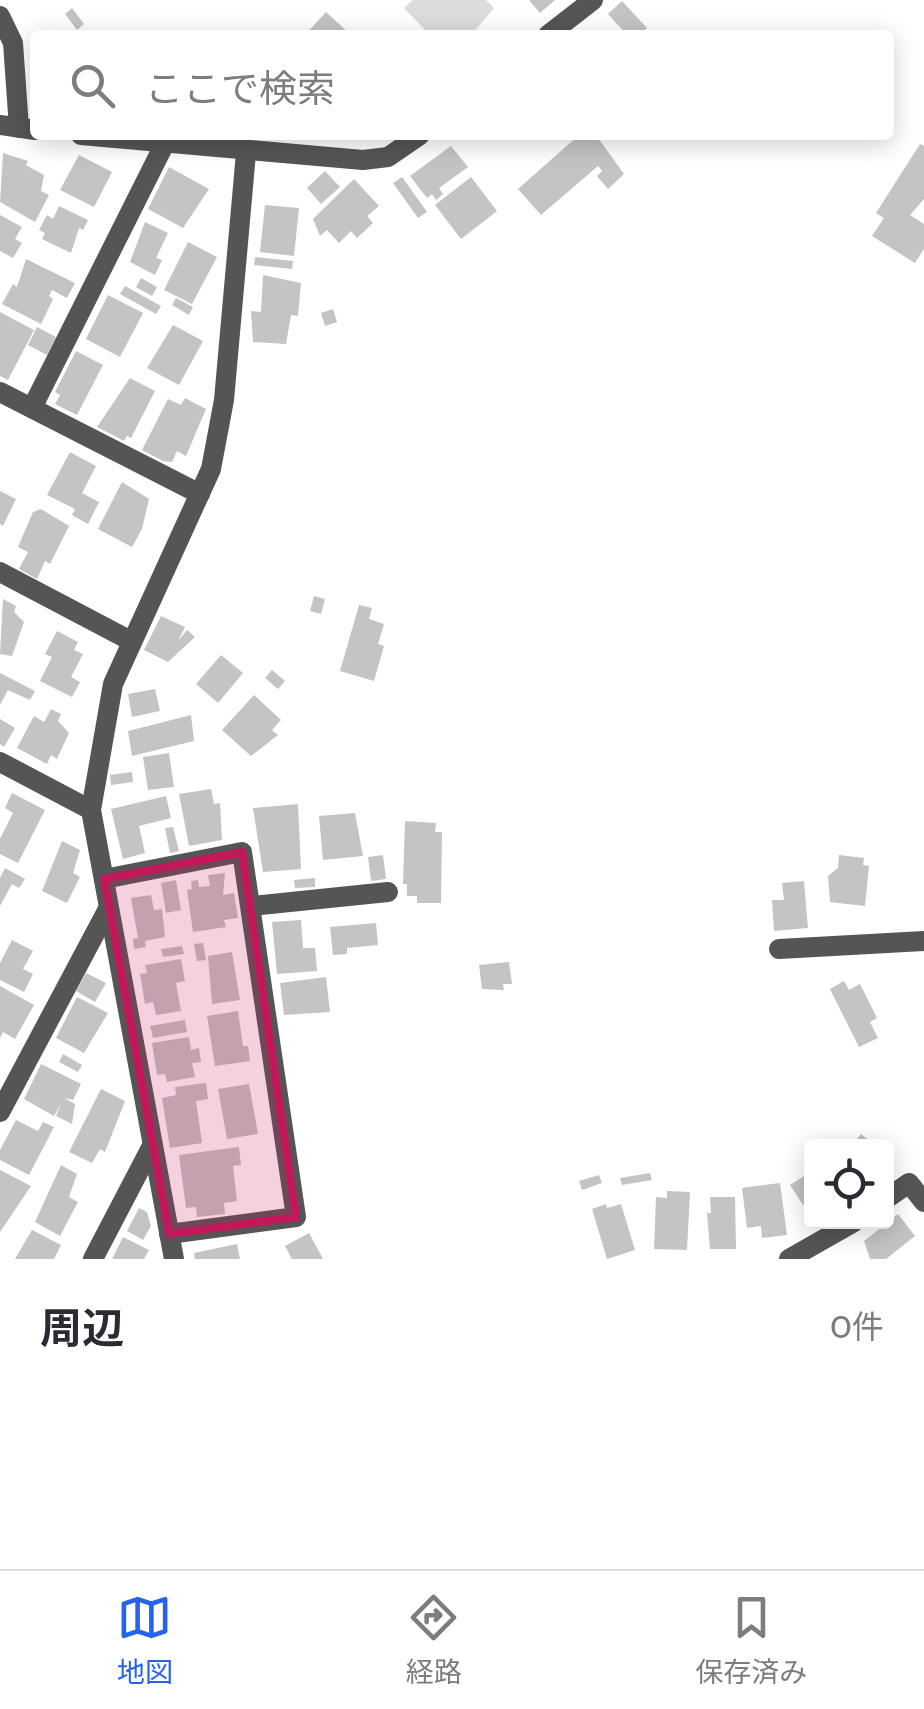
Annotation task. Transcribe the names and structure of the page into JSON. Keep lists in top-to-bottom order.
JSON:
{
  "page": {
    "search": "ここで検索",
    "heading": ["周辺", "0件"],
    "nav": ["地図", "経路", "保存済み"]
  }
}
